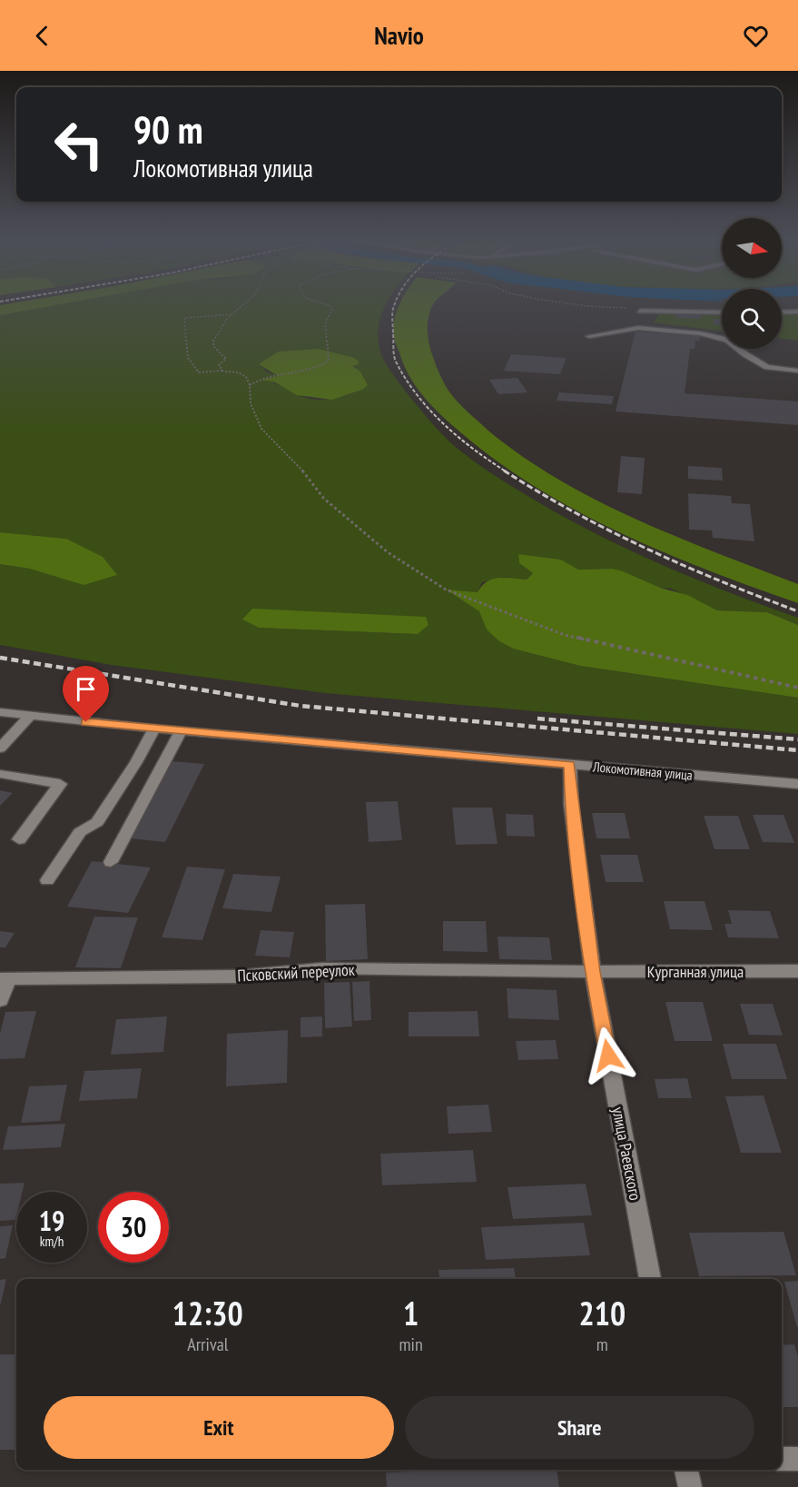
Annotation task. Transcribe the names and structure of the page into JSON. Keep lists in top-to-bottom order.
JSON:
{
  "streets": {
    "street": [
      "Локомотивная улица",
      "Курганная улица",
      "Псковский переулок",
      "улица Раевского"
    ]
  },
  "crossings": [
    ["Локомотивная улица", "улица Раевского"],
    ["Курганная улица", "Псковский переулок"],
    ["Курганная улица", "улица Раевского"],
    ["Псковский переулок", "улица Раевского"]
  ],
  "north": "right",
  "page": {
    "header": "Navio",
    "turn": ["90 m", "Локомотивная улица"],
    "speed": "19 km/h",
    "limit": "30",
    "eta": [
      "12:30",
      "Arrival",
      "1",
      "min",
      "210",
      "m"
    ],
    "buttons": ["Exit", "Share"]
  }
}
